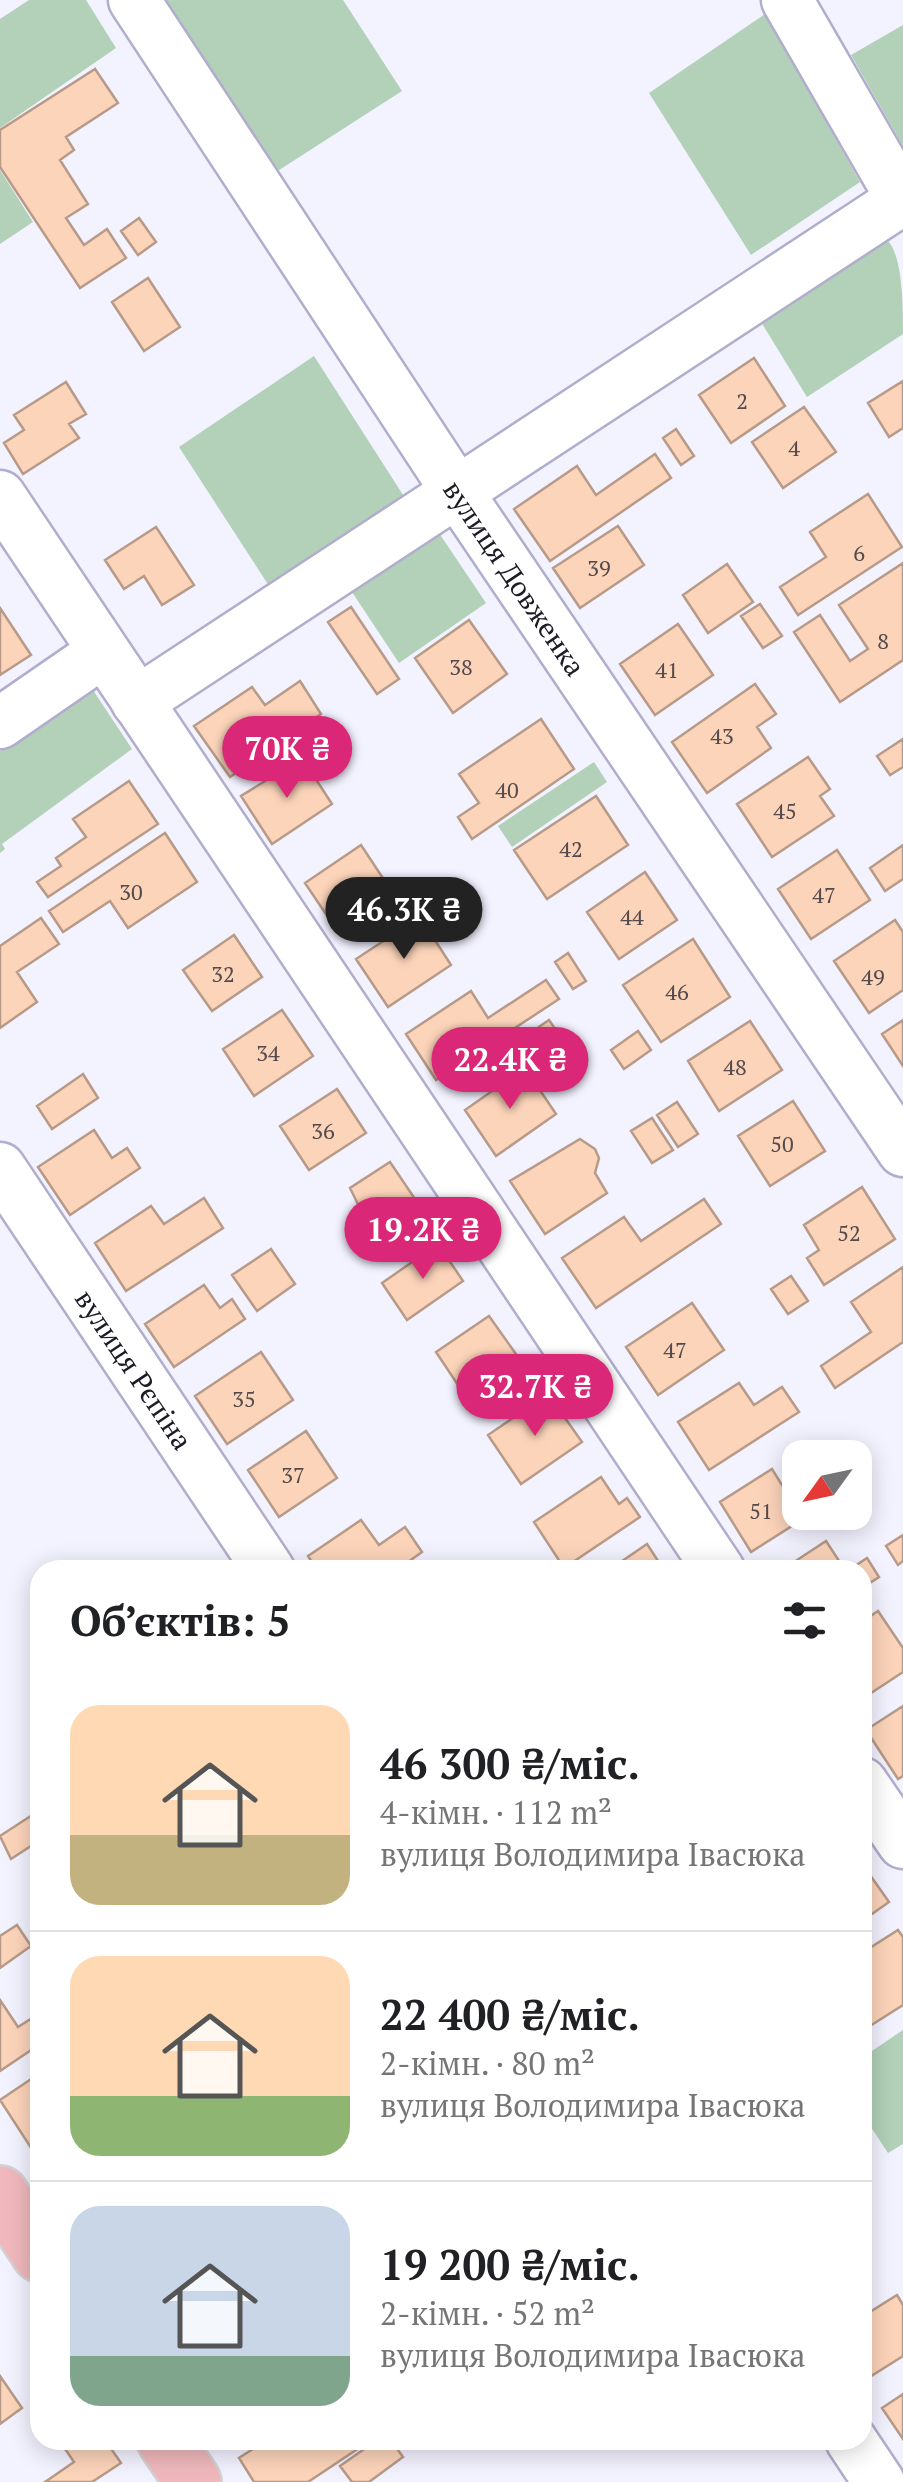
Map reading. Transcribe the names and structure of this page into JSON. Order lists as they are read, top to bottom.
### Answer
{
  "streets": {
    "street": ["вулиця Довженка", "вулиця Рєпіна"]
  },
  "house_numbers": [
    "2",
    "4",
    "6",
    "39",
    "8",
    "38",
    "41",
    "43",
    "40",
    "45",
    "42",
    "30",
    "47",
    "44",
    "32",
    "49",
    "46",
    "34",
    "48",
    "36",
    "50",
    "52",
    "47",
    "35",
    "37",
    "51"
  ],
  "north": "bottom left",
  "page": {
    "price": [
      "70K ₴",
      "46.3K ₴",
      "22.4K ₴",
      "19.2K ₴",
      "32.7K ₴"
    ],
    "heading": "Об’єктів: 5",
    "list": [
      {
        "name": "46 300 ₴/міс.",
        "note": "4-кімн. · 112 m² · вулиця Володимира Івасюка"
      },
      {
        "name": "22 400 ₴/міс.",
        "note": "2-кімн. · 80 m² · вулиця Володимира Івасюка"
      },
      {
        "name": "19 200 ₴/міс.",
        "note": "2-кімн. · 52 m² · вулиця Володимира Івасюка"
      }
    ]
  }
}
